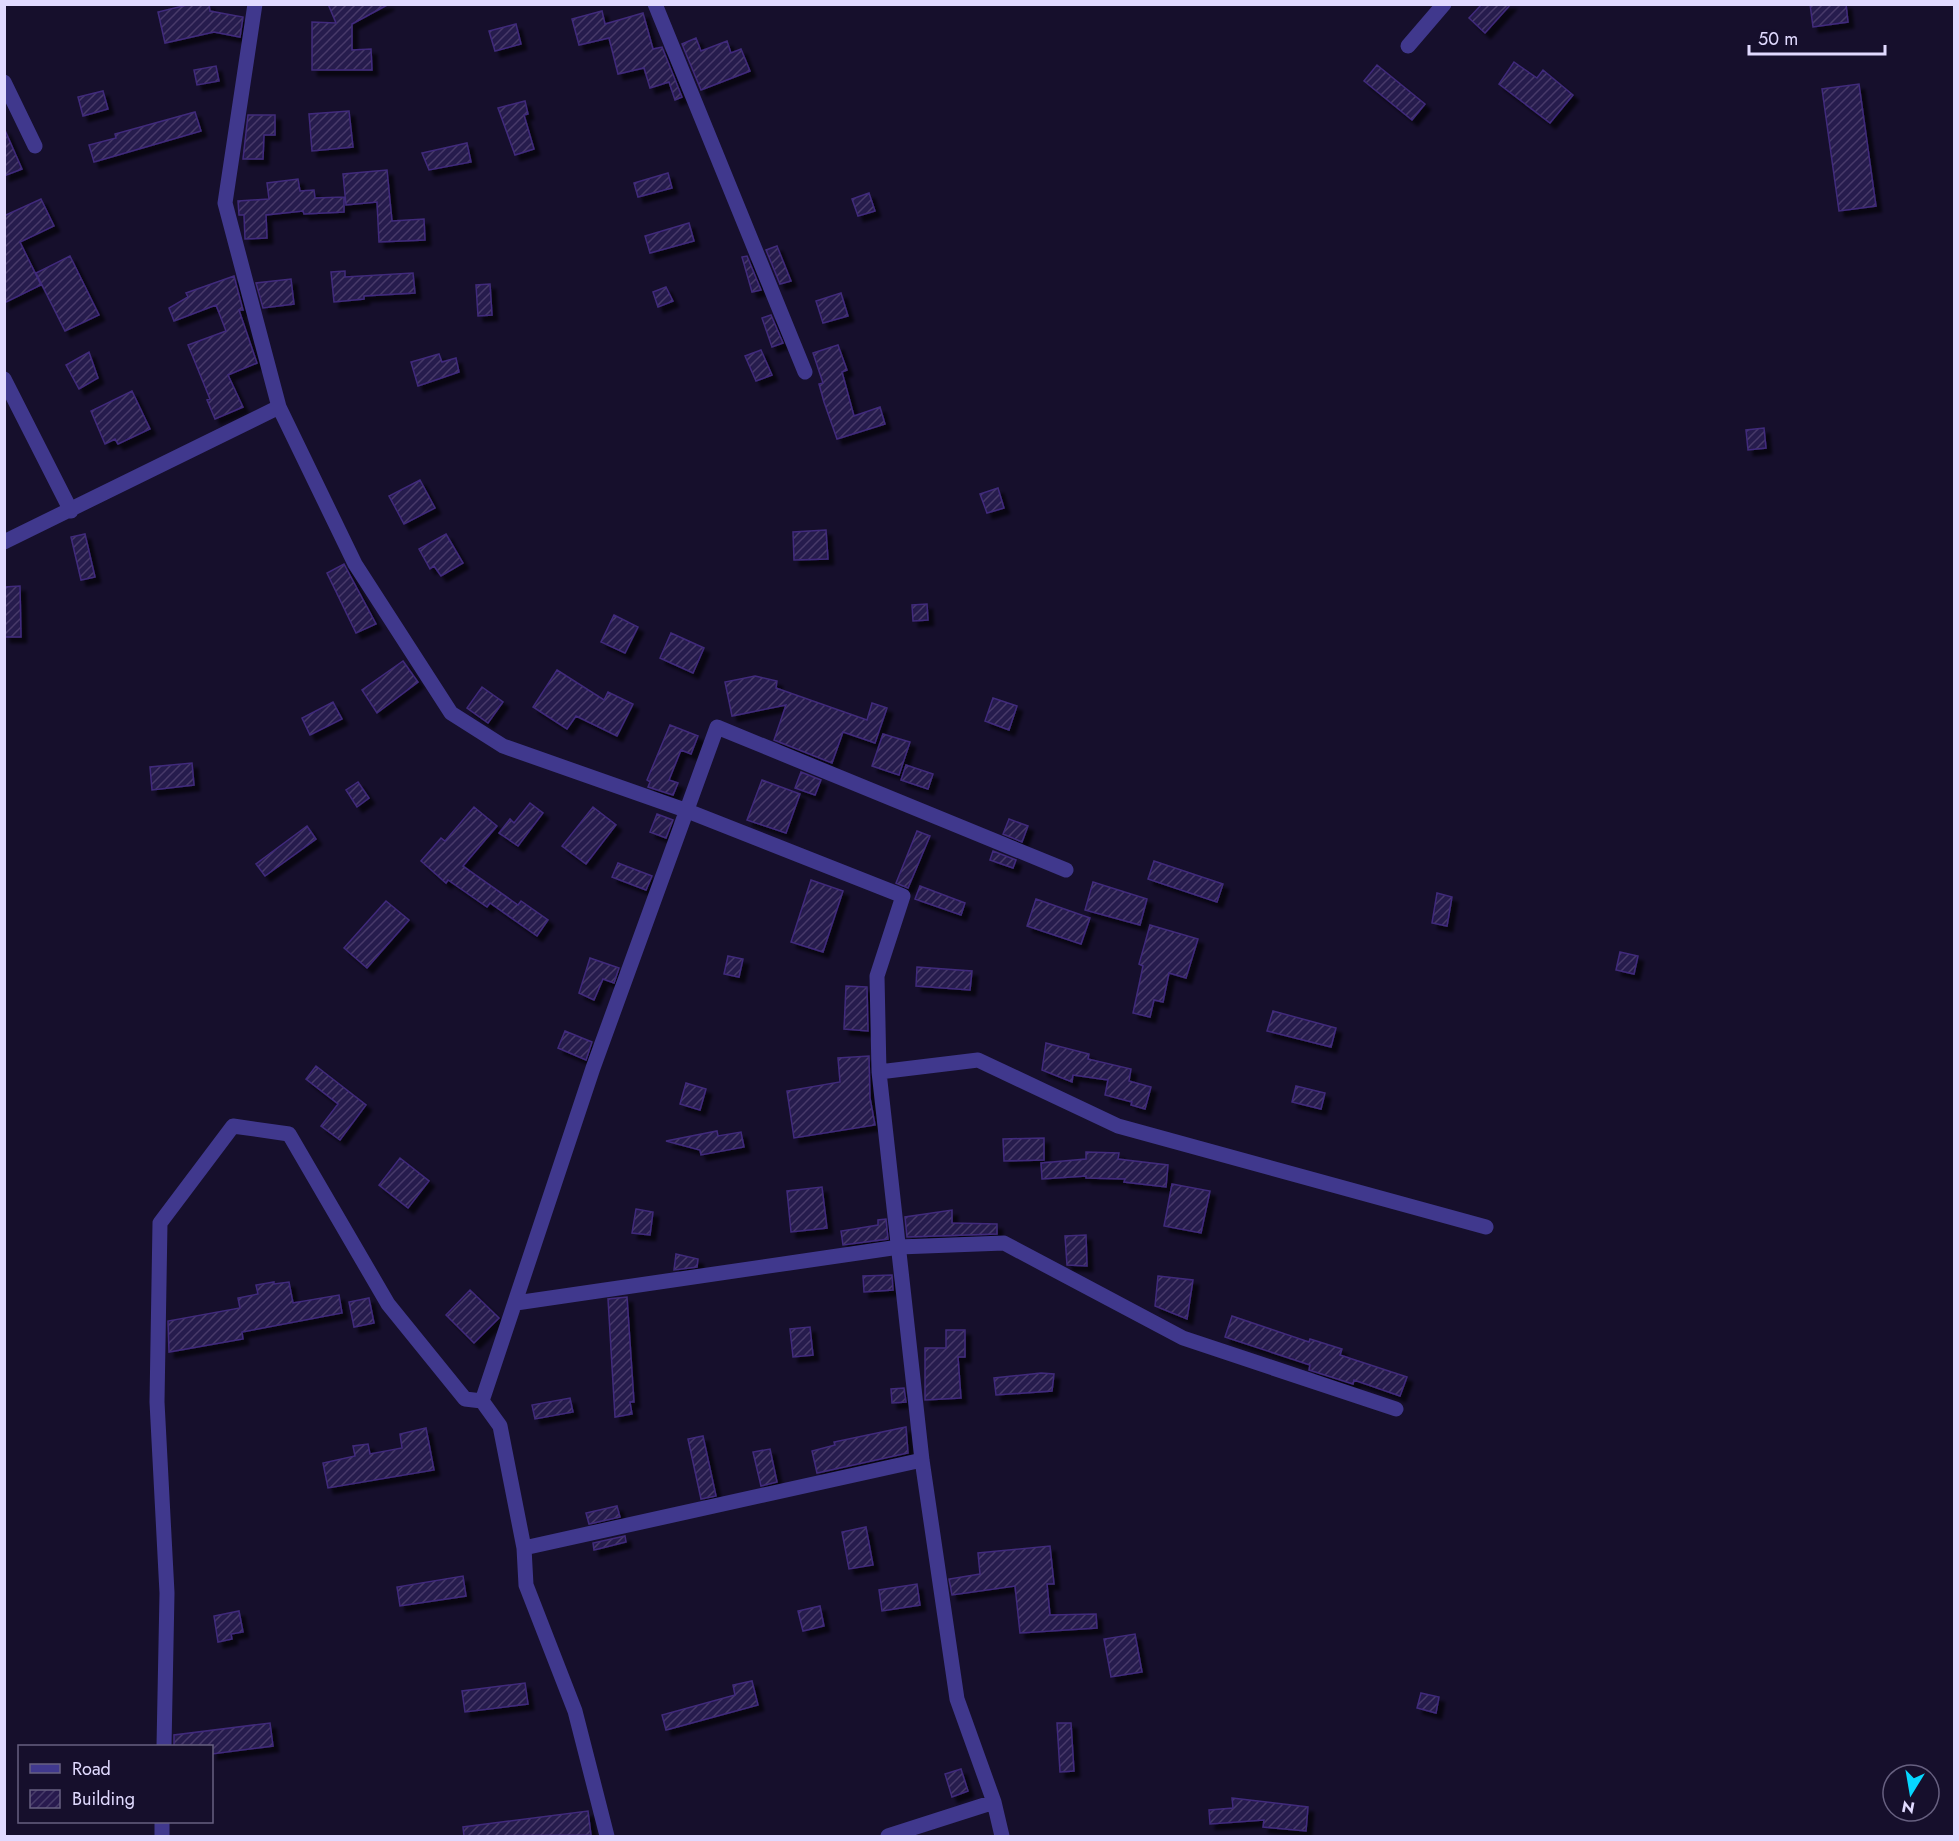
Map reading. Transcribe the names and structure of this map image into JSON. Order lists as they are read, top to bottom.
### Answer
{
  "legend": ["Road", "Building"],
  "scale_bar": "50 m",
  "north": "bottom"
}
